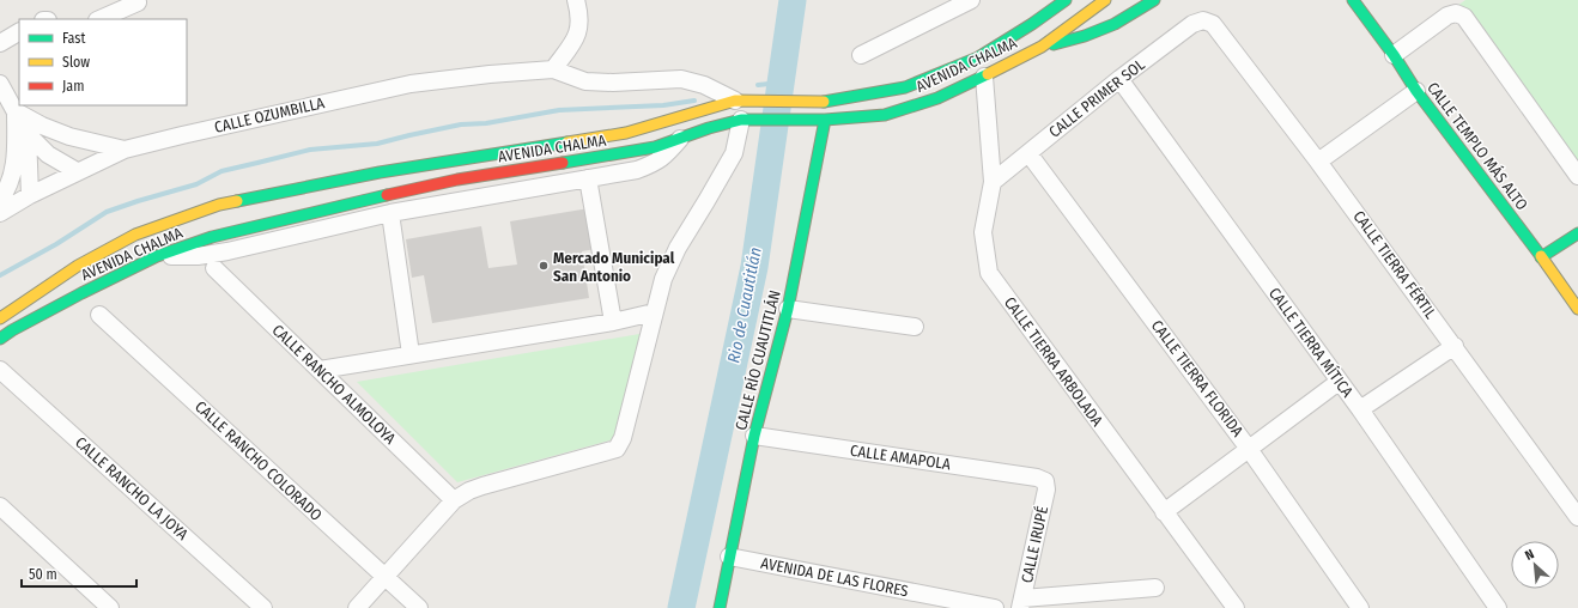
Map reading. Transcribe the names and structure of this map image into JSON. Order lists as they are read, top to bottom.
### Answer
{
  "streets": {
    "main road": ["AVENIDA CHALMA", "CALLE TEMPLO MÁS ALTO", "CALLE RÍO CUAUTITLÁN"],
    "street": [
      "CALLE PRIMER SOL",
      "CALLE OZUMBILLA",
      "CALLE TIERRA FÉRTIL",
      "CALLE TIERRA MÍTICA",
      "CALLE TIERRA ARBOLADA",
      "CALLE TIERRA FLORIDA",
      "CALLE RANCHO ALMOLOYA",
      "CALLE AMAPOLA",
      "CALLE RANCHO COLORADO",
      "CALLE RANCHO LA JOYA",
      "CALLE IRUPÉ",
      "AVENIDA DE LAS FLORES"
    ]
  },
  "crossings": [
    ["AVENIDA CHALMA", "CALLE RÍO CUAUTITLÁN"],
    ["AVENIDA CHALMA", "CALLE TIERRA ARBOLADA"],
    ["CALLE PRIMER SOL", "CALLE TIERRA FÉRTIL"],
    ["CALLE PRIMER SOL", "CALLE TIERRA MÍTICA"],
    ["CALLE PRIMER SOL", "CALLE TIERRA ARBOLADA"],
    ["CALLE PRIMER SOL", "CALLE TIERRA FLORIDA"],
    ["CALLE RÍO CUAUTITLÁN", "CALLE AMAPOLA"],
    ["CALLE RÍO CUAUTITLÁN", "AVENIDA DE LAS FLORES"],
    ["CALLE AMAPOLA", "CALLE IRUPÉ"]
  ],
  "water": ["Rio de Cuautitlán"],
  "places": ["Mercado Municipal San Antonio"],
  "legend": ["Fast", "Slow", "Jam"],
  "scale_bar": "50 m",
  "north": "top left"
}
